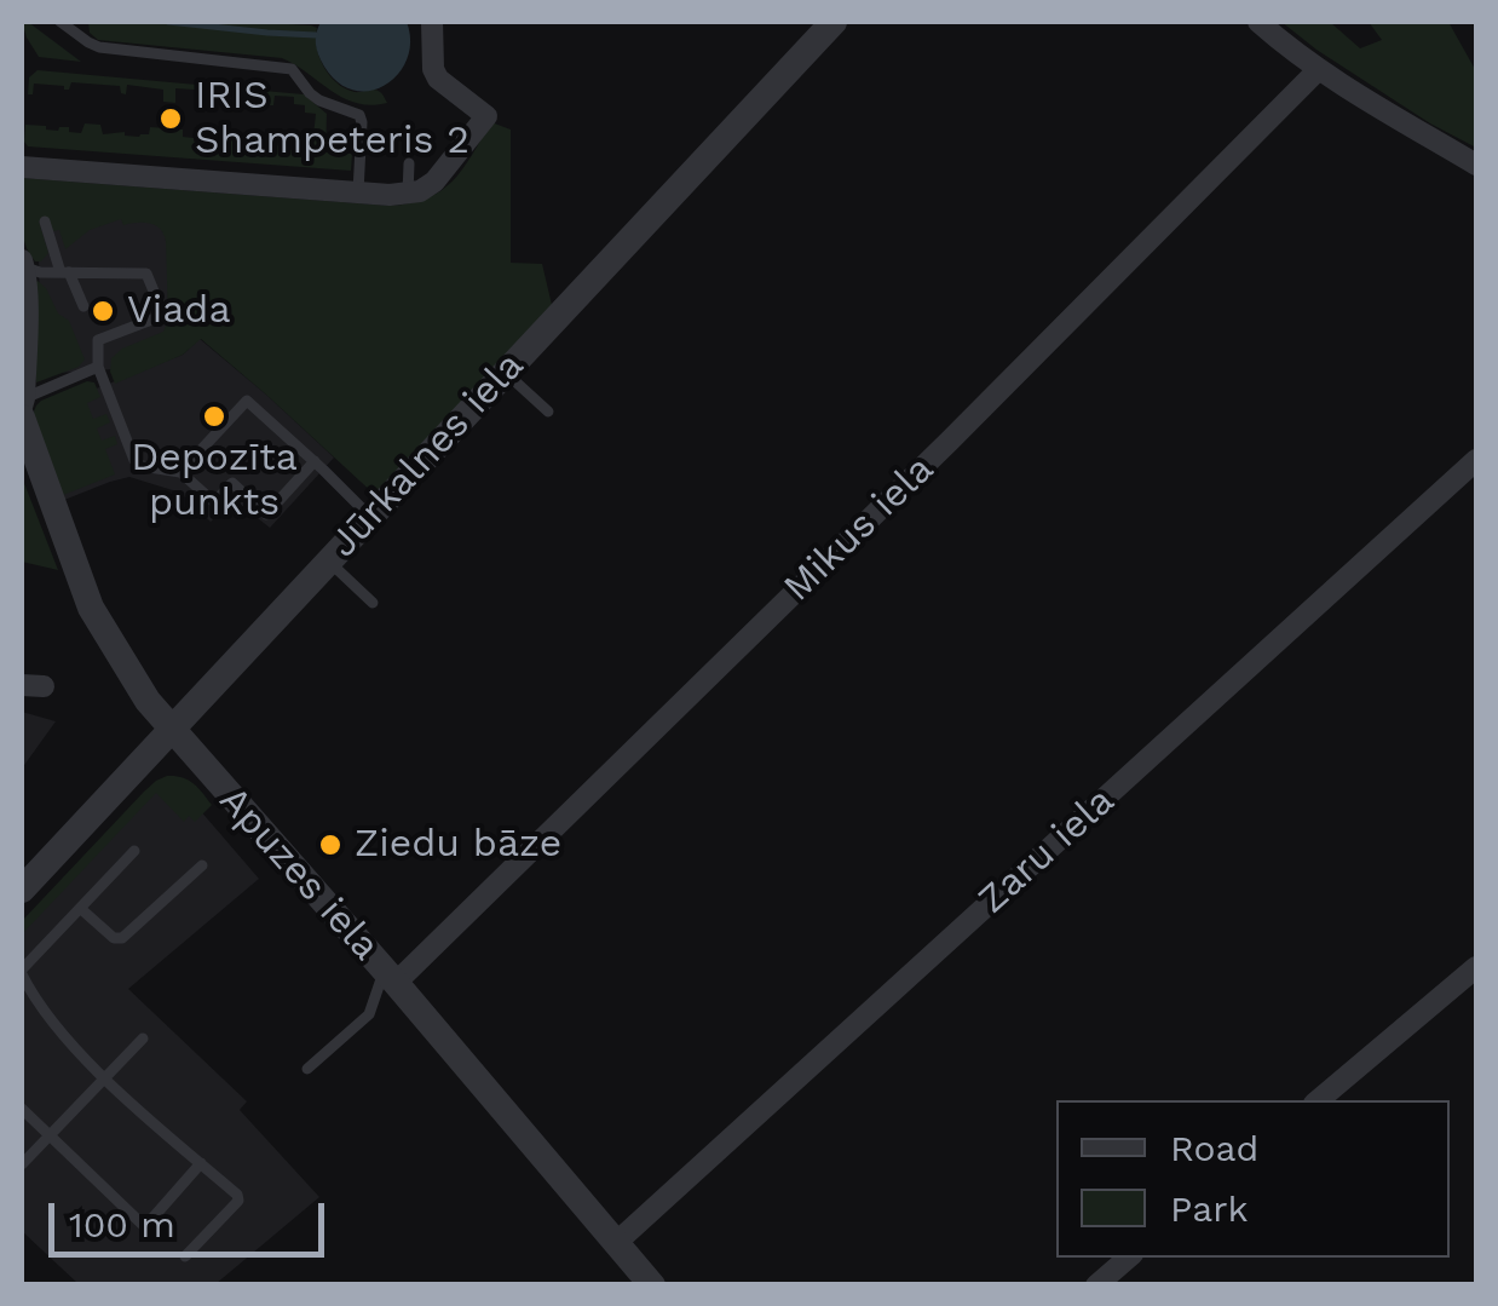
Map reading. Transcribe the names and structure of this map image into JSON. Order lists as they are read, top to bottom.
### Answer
{
  "streets": {
    "street": [
      "Jūrkalnes iela",
      "Mikus iela",
      "Zaru iela",
      "Apuzes iela"
    ]
  },
  "crossings": [
    ["Jūrkalnes iela", "Apuzes iela"],
    ["Mikus iela", "Apuzes iela"],
    ["Zaru iela", "Apuzes iela"]
  ],
  "places": [
    "IRIS Shampeteris 2",
    "Viada",
    "Depozīta punkts",
    "Ziedu bāze"
  ],
  "legend": ["Road", "Park"],
  "scale_bar": "100 m"
}
